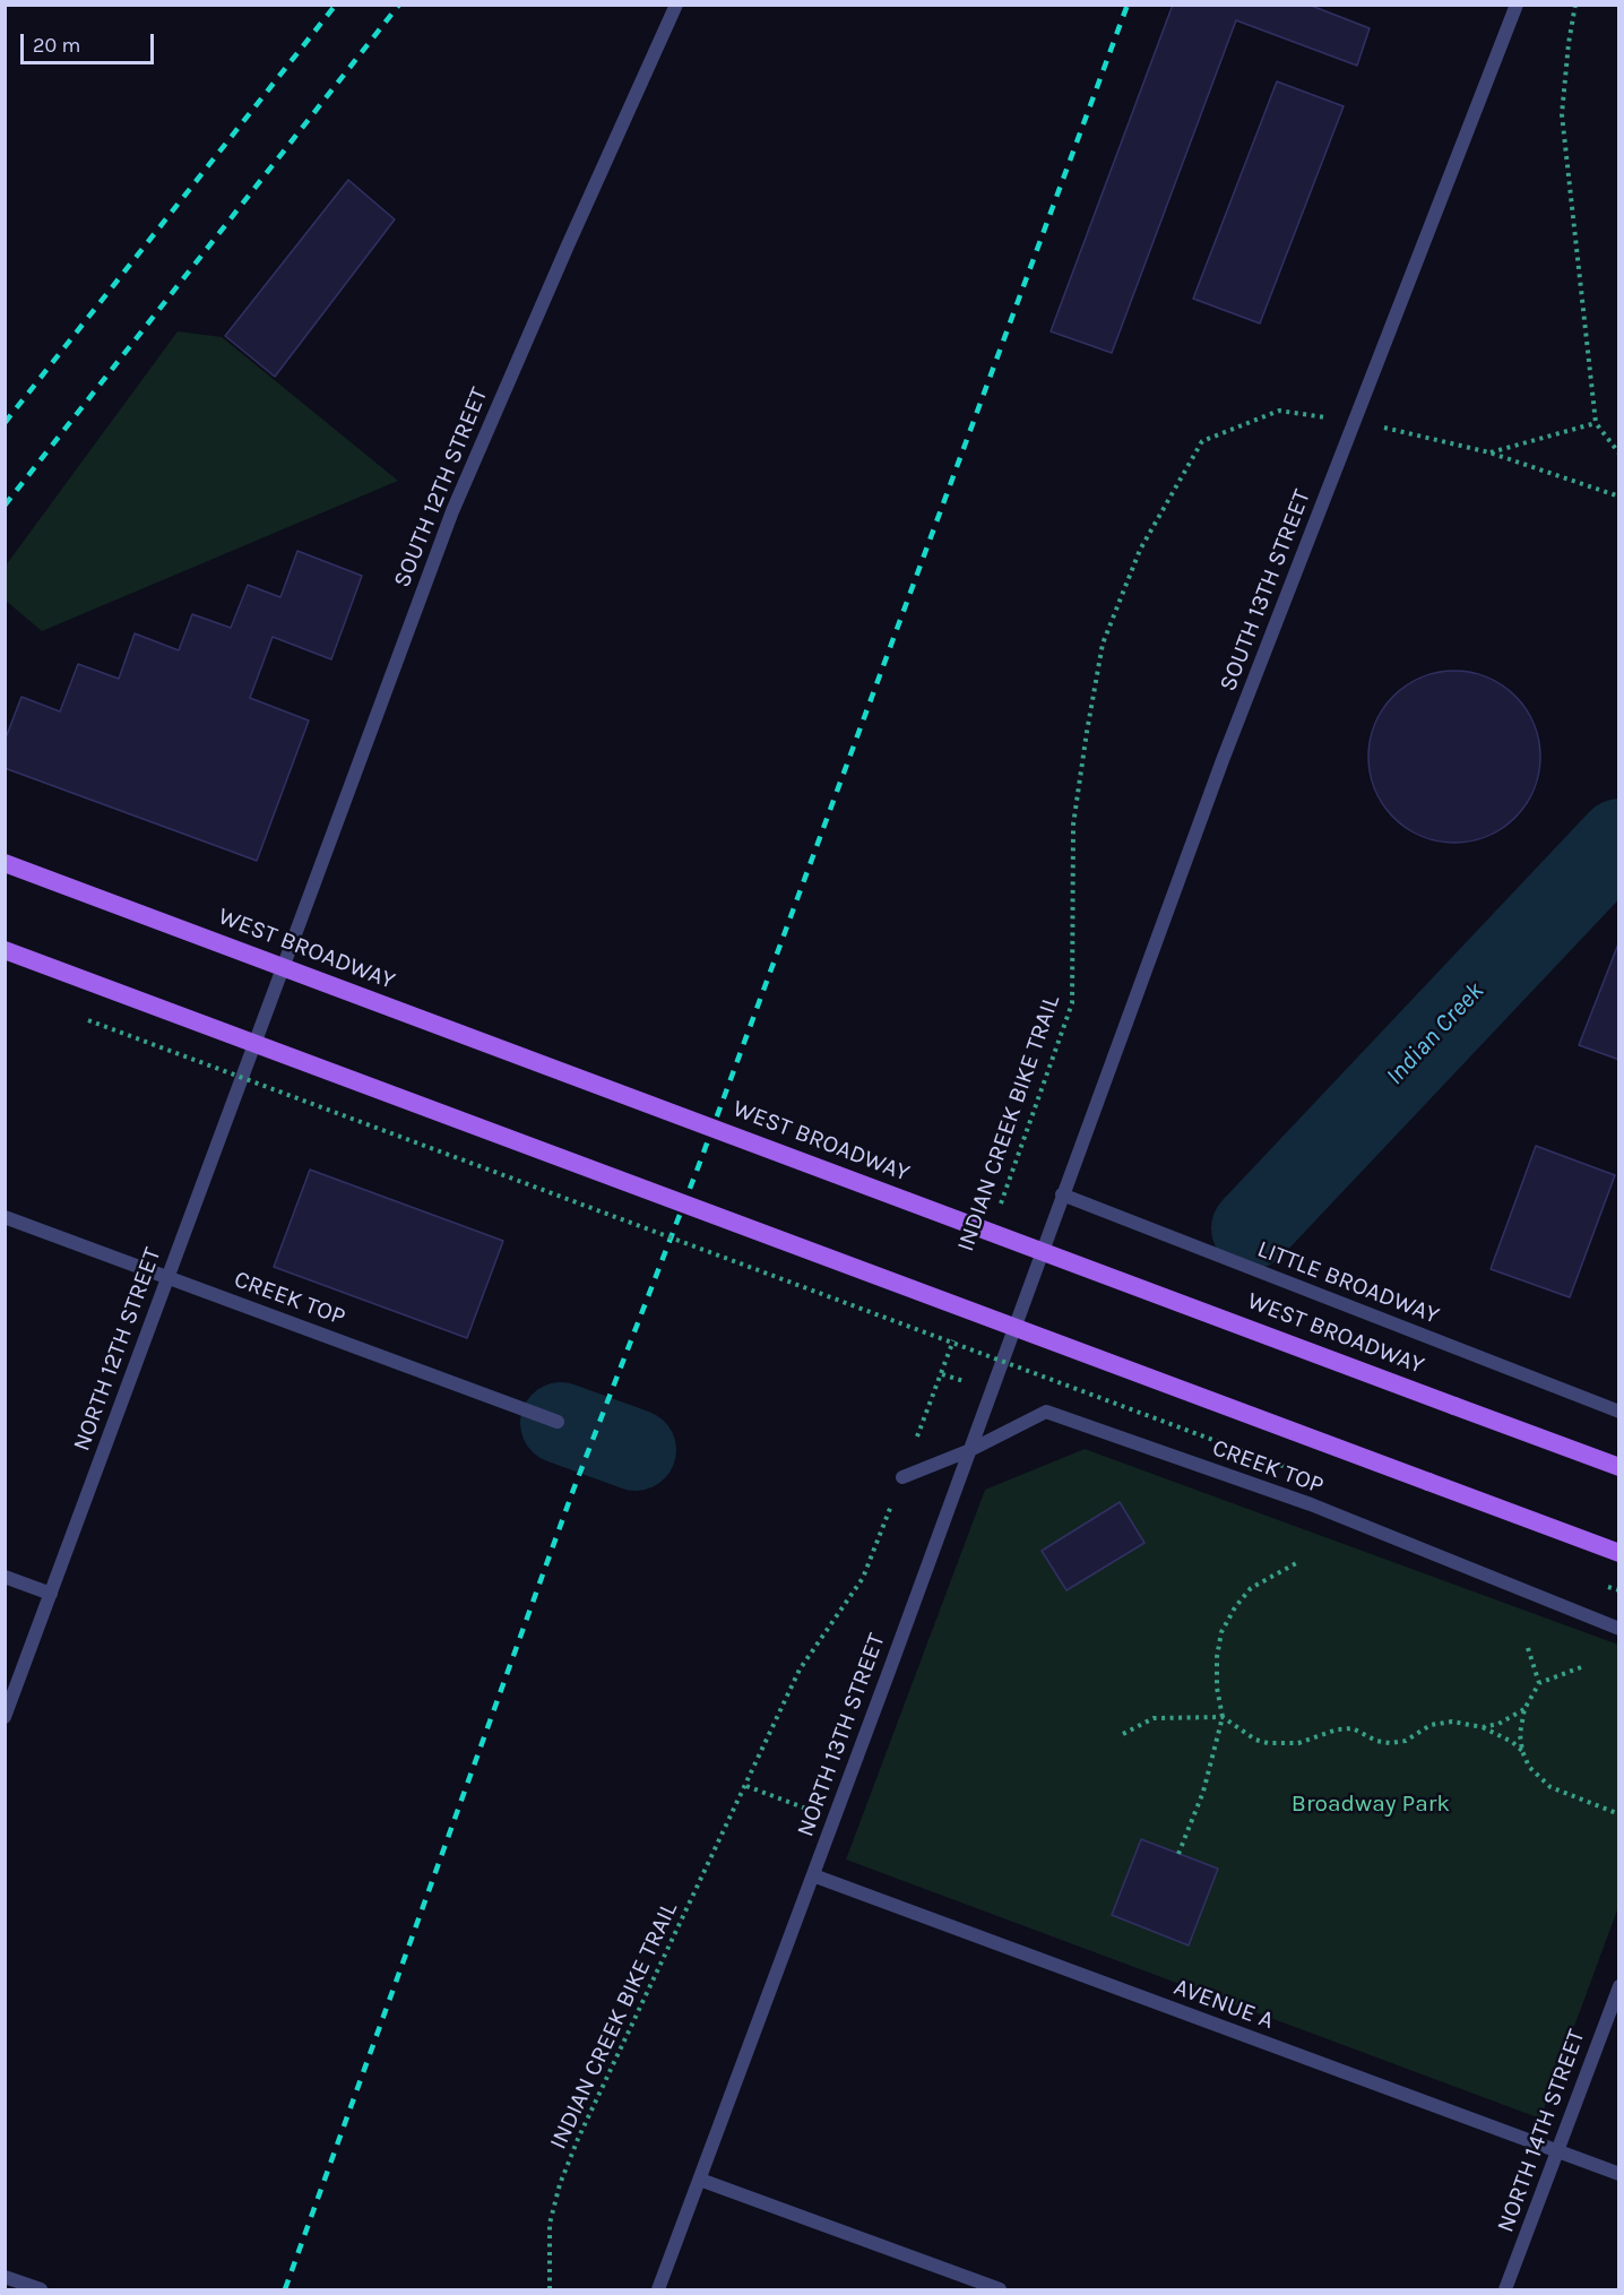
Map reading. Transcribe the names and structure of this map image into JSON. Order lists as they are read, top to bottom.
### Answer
{
  "streets": {
    "main road": ["WEST BROADWAY"],
    "street": [
      "SOUTH 12TH STREET",
      "SOUTH 13TH STREET",
      "LITTLE BROADWAY",
      "CREEK TOP",
      "NORTH 12TH STREET",
      "NORTH 13TH STREET",
      "AVENUE A",
      "NORTH 14TH STREET"
    ],
    "path": ["INDIAN CREEK BIKE TRAIL"]
  },
  "crossings": [
    ["SOUTH 12TH STREET", "NORTH 12TH STREET"],
    ["SOUTH 13TH STREET", "INDIAN CREEK BIKE TRAIL"],
    ["SOUTH 13TH STREET", "LITTLE BROADWAY"],
    ["SOUTH 13TH STREET", "NORTH 13TH STREET"],
    ["LITTLE BROADWAY", "NORTH 13TH STREET"],
    ["CREEK TOP", "NORTH 12TH STREET"],
    ["CREEK TOP", "NORTH 13TH STREET"],
    ["NORTH 13TH STREET", "AVENUE A"],
    ["AVENUE A", "NORTH 14TH STREET"]
  ],
  "water": ["Indian Creek"],
  "parks": ["Broadway Park"],
  "scale_bar": "20 m"
}
